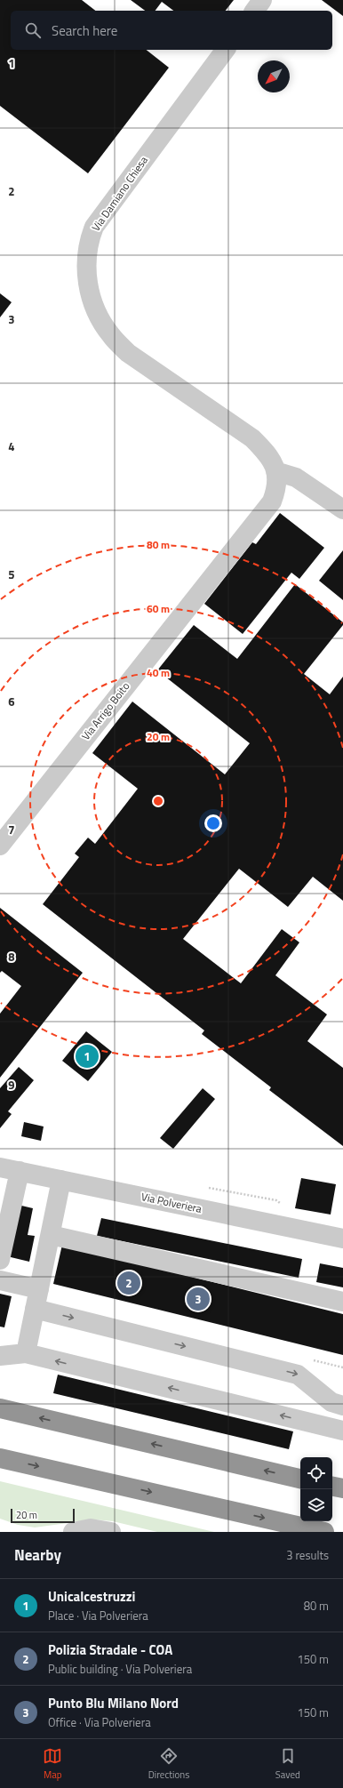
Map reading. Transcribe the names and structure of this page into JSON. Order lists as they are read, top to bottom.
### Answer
{
  "streets": {
    "street": ["Via Damiano Chiesa", "Via Arrigo Boito", "Via Polveriera"]
  },
  "crossings": [
    ["Via Damiano Chiesa", "Via Arrigo Boito"]
  ],
  "scale_bar": "20 m",
  "north": "bottom left",
  "page": {
    "search": "Search here",
    "pins": ["1", "2", "3"],
    "scale": "20 m",
    "heading": ["Nearby", "3 results"],
    "list": [
      {
        "mark": "1",
        "name": "Unicalcestruzzi",
        "note": "Place · Via Polveriera",
        "value": "80 m"
      },
      {
        "mark": "2",
        "name": "Polizia Stradale - COA",
        "note": "Public building · Via Polveriera",
        "value": "150 m"
      },
      {
        "mark": "3",
        "name": "Punto Blu Milano Nord",
        "note": "Office · Via Polveriera",
        "value": "150 m"
      }
    ],
    "nav": ["Map", "Directions", "Saved"]
  },
  "grid": {
    "rows": [
      "1",
      "2",
      "3",
      "4",
      "5",
      "6",
      "7",
      "8",
      "9"
    ]
  },
  "rings": [
    "80 m",
    "60 m",
    "40 m",
    "20 m"
  ]
}
